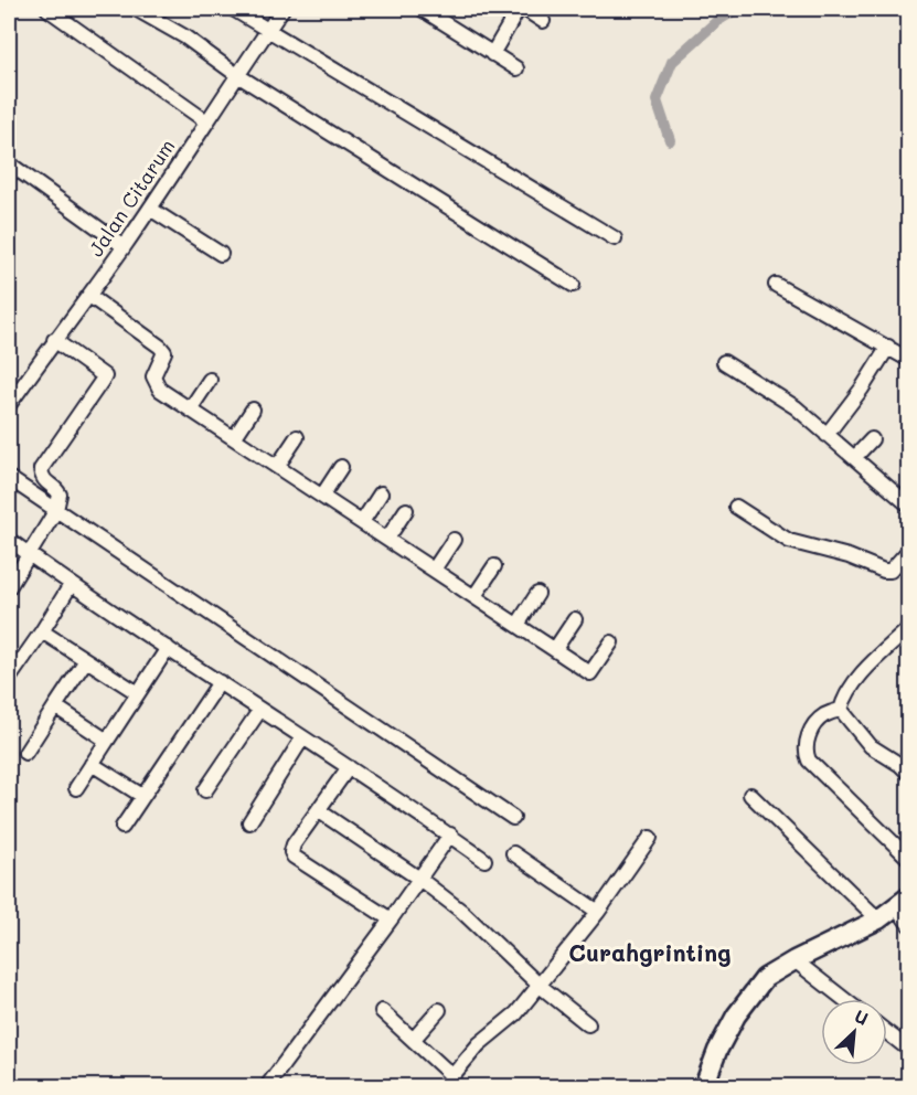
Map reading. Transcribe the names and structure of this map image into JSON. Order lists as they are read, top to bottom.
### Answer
{
  "streets": {
    "street": ["Jalan Citarum"]
  },
  "districts": ["Curahgrinting"],
  "north": "top right"
}
